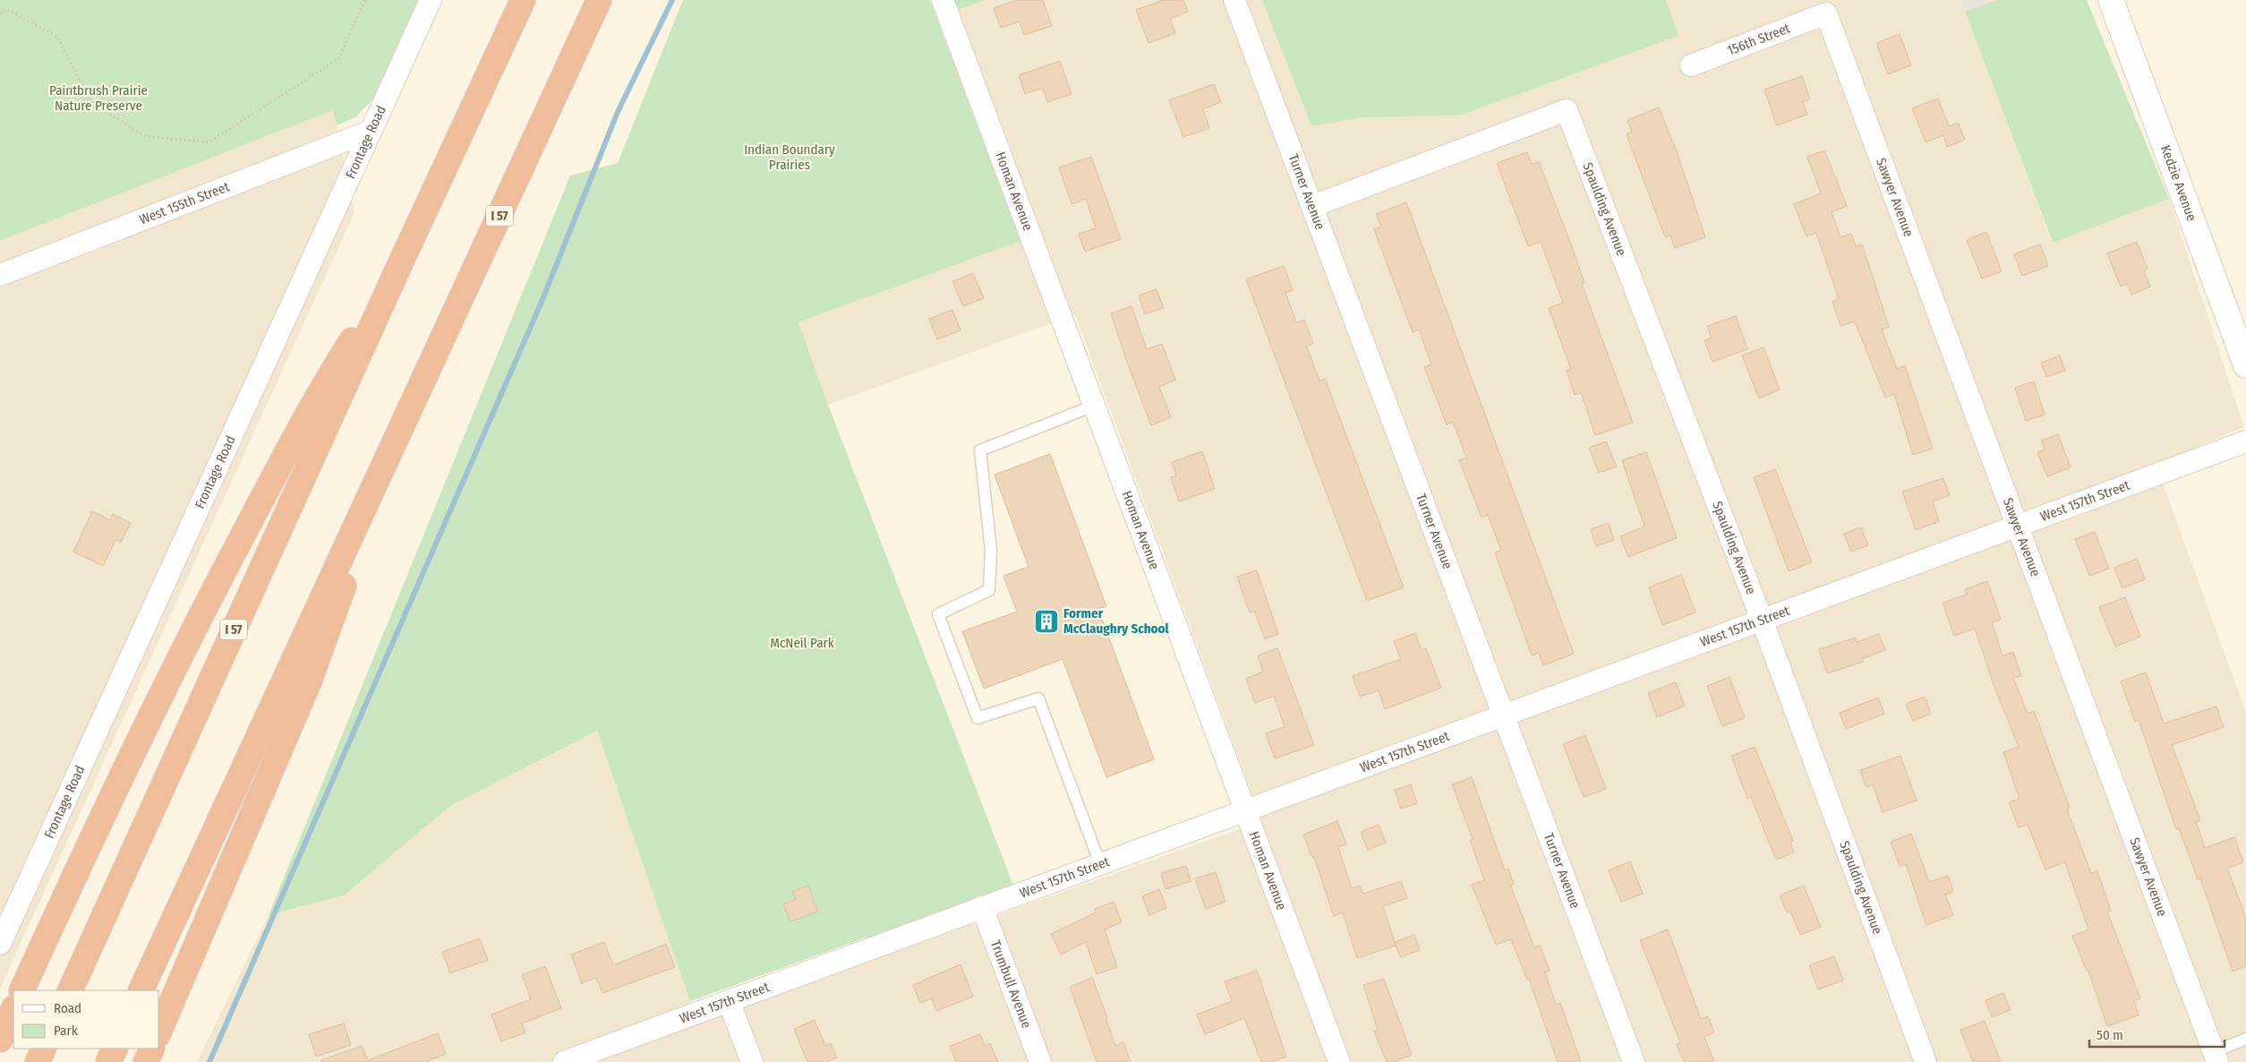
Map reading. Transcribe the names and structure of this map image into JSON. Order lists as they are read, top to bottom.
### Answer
{
  "streets": {
    "highway": ["I 57"],
    "main road": ["Kedzie Avenue"],
    "street": [
      "156th Street",
      "Frontage Road",
      "Turner Avenue",
      "Homan Avenue",
      "Sawyer Avenue",
      "West 155th Street",
      "Spaulding Avenue",
      "West 157th Street",
      "Trumbull Avenue"
    ]
  },
  "crossings": [
    ["156th Street", "Sawyer Avenue"],
    ["Frontage Road", "West 155th Street"],
    ["Turner Avenue", "Spaulding Avenue"],
    ["Turner Avenue", "West 157th Street"],
    ["Homan Avenue", "West 157th Street"],
    ["Sawyer Avenue", "West 157th Street"],
    ["Spaulding Avenue", "West 157th Street"],
    ["West 157th Street", "Trumbull Avenue"]
  ],
  "parks": ["Paintbrush Prairie Nature Preserve", "Indian Boundary Prairies", "McNeil Park"],
  "places": {
    "building": ["Former McClaughry School"]
  },
  "legend": ["Road", "Park"],
  "scale_bar": "50 m"
}
